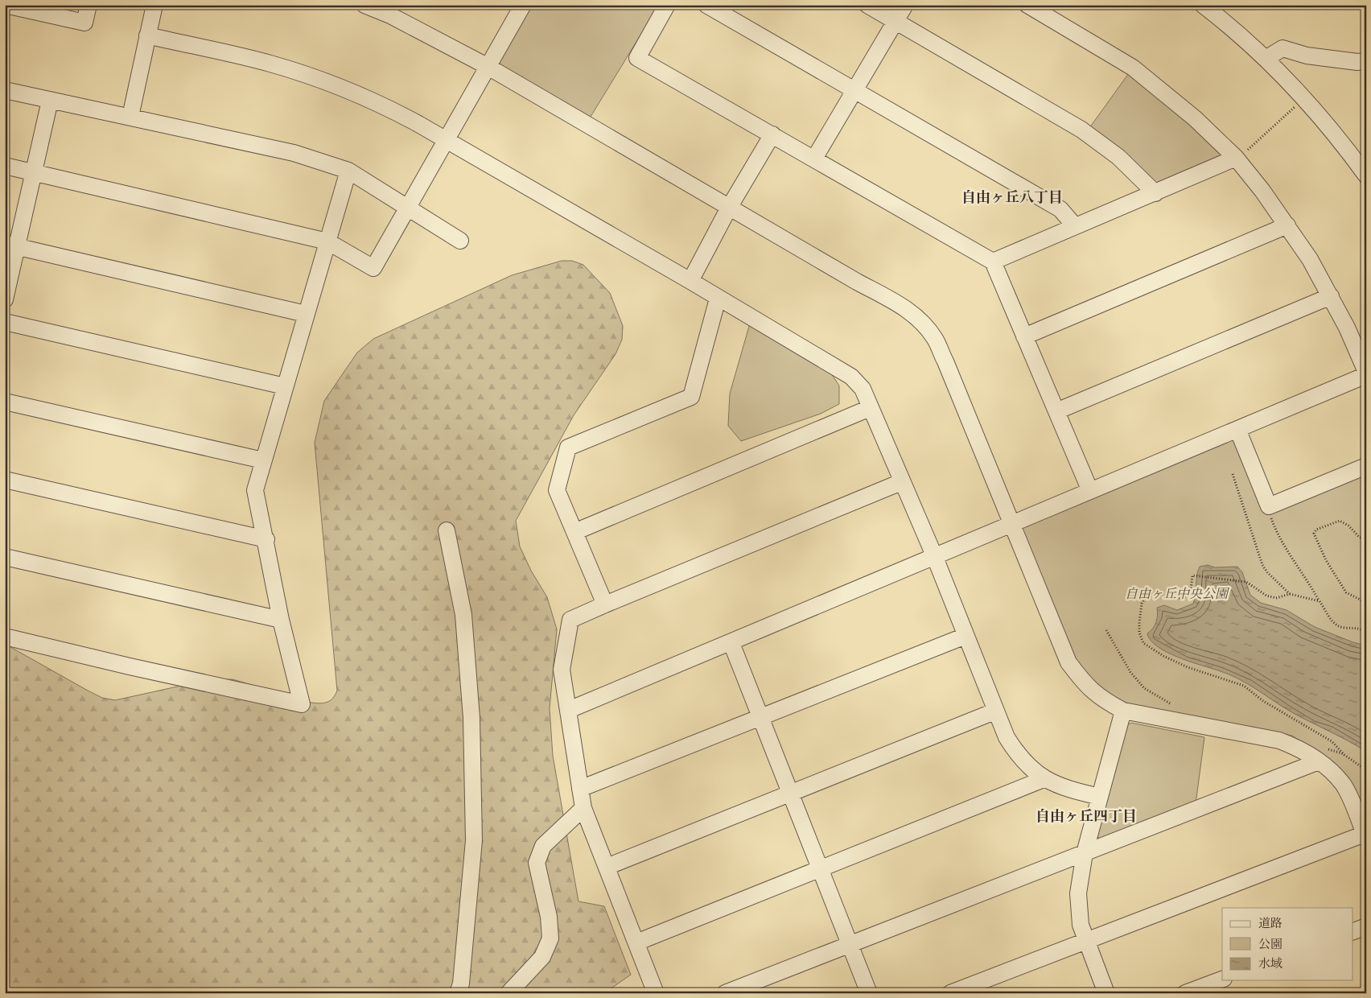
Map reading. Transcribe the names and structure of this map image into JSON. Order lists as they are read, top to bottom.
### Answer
{
  "districts": ["自由ヶ丘八丁目", "自由ヶ丘四丁目"],
  "parks": ["自由ヶ丘中央公園"],
  "legend": ["道路", "公園", "水域"]
}
